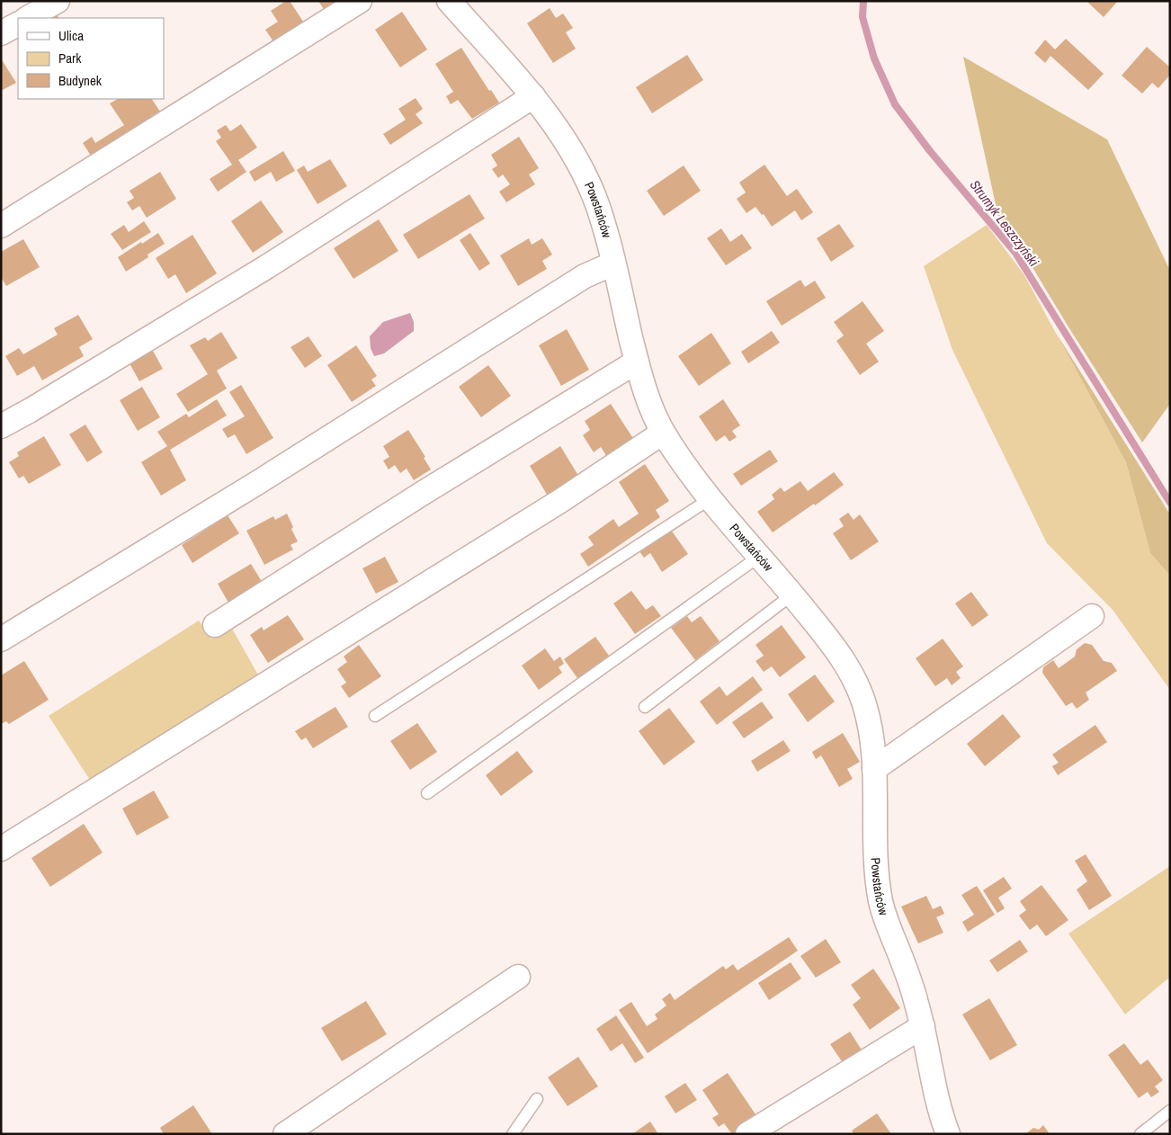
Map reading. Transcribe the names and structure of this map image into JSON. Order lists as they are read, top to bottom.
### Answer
{
  "streets": {
    "street": ["Powstańców"]
  },
  "water": ["Strumyk Leszczyński"],
  "legend": ["Ulica", "Park", "Budynek"]
}
